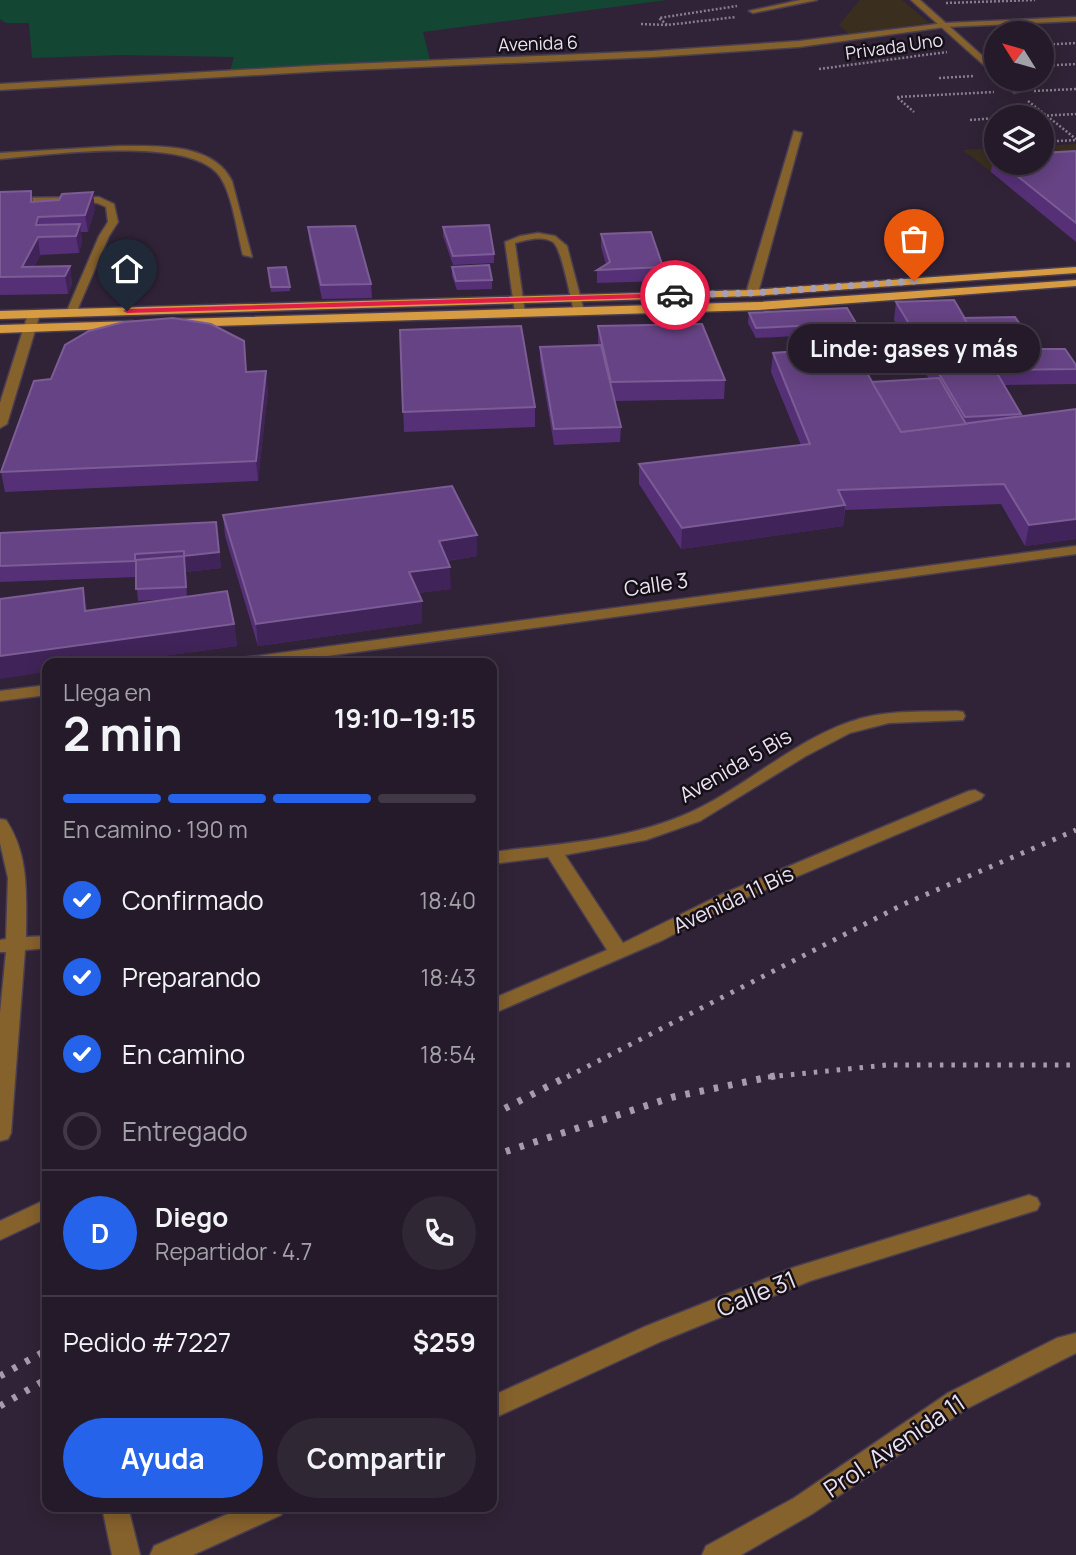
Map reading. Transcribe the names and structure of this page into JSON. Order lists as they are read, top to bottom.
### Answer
{
  "streets": {
    "street": [
      "Avenida 6",
      "Calle 3",
      "Avenida 5 Bis",
      "Avenida 11 Bis",
      "Calle 31",
      "Prol. Avenida 11"
    ],
    "path": ["Privada Uno"]
  },
  "places": ["Linde: gases y más"],
  "north": "top left",
  "page": {
    "bubble": "Linde: gases y más",
    "heading": ["2 min", "Llega en", "19:10–19:15"],
    "panel": [
      "Diego",
      "Repartidor · 4.7",
      "Pedido #7227",
      "$259"
    ],
    "bar": "En camino · 190 m",
    "list": [
      ["Confirmado", "18:40"],
      ["Preparando", "18:43"],
      ["En camino", "18:54"],
      "Entregado"
    ],
    "round": "D",
    "buttons": ["Ayuda", "Compartir"]
  }
}
